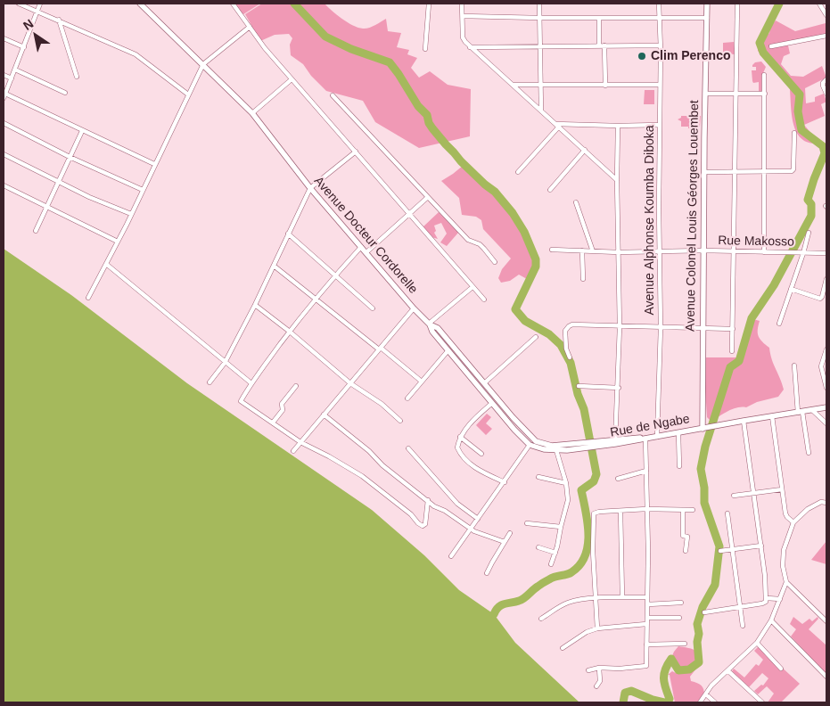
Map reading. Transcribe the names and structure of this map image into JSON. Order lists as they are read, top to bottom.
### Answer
{
  "streets": {
    "street": [
      "Avenue Colonel Louis Géorges Louembet",
      "Avenue Alphonse Koumba Diboka",
      "Avenue Docteur Cordorelle",
      "Rue Makosso",
      "Rue de Ngabe"
    ]
  },
  "crossings": [
    ["Avenue Colonel Louis Géorges Louembet", "Rue Makosso"],
    ["Avenue Colonel Louis Géorges Louembet", "Rue de Ngabe"],
    ["Avenue Alphonse Koumba Diboka", "Rue Makosso"],
    ["Avenue Alphonse Koumba Diboka", "Rue de Ngabe"]
  ],
  "places": ["Clim Perenco"],
  "north": "top left"
}
